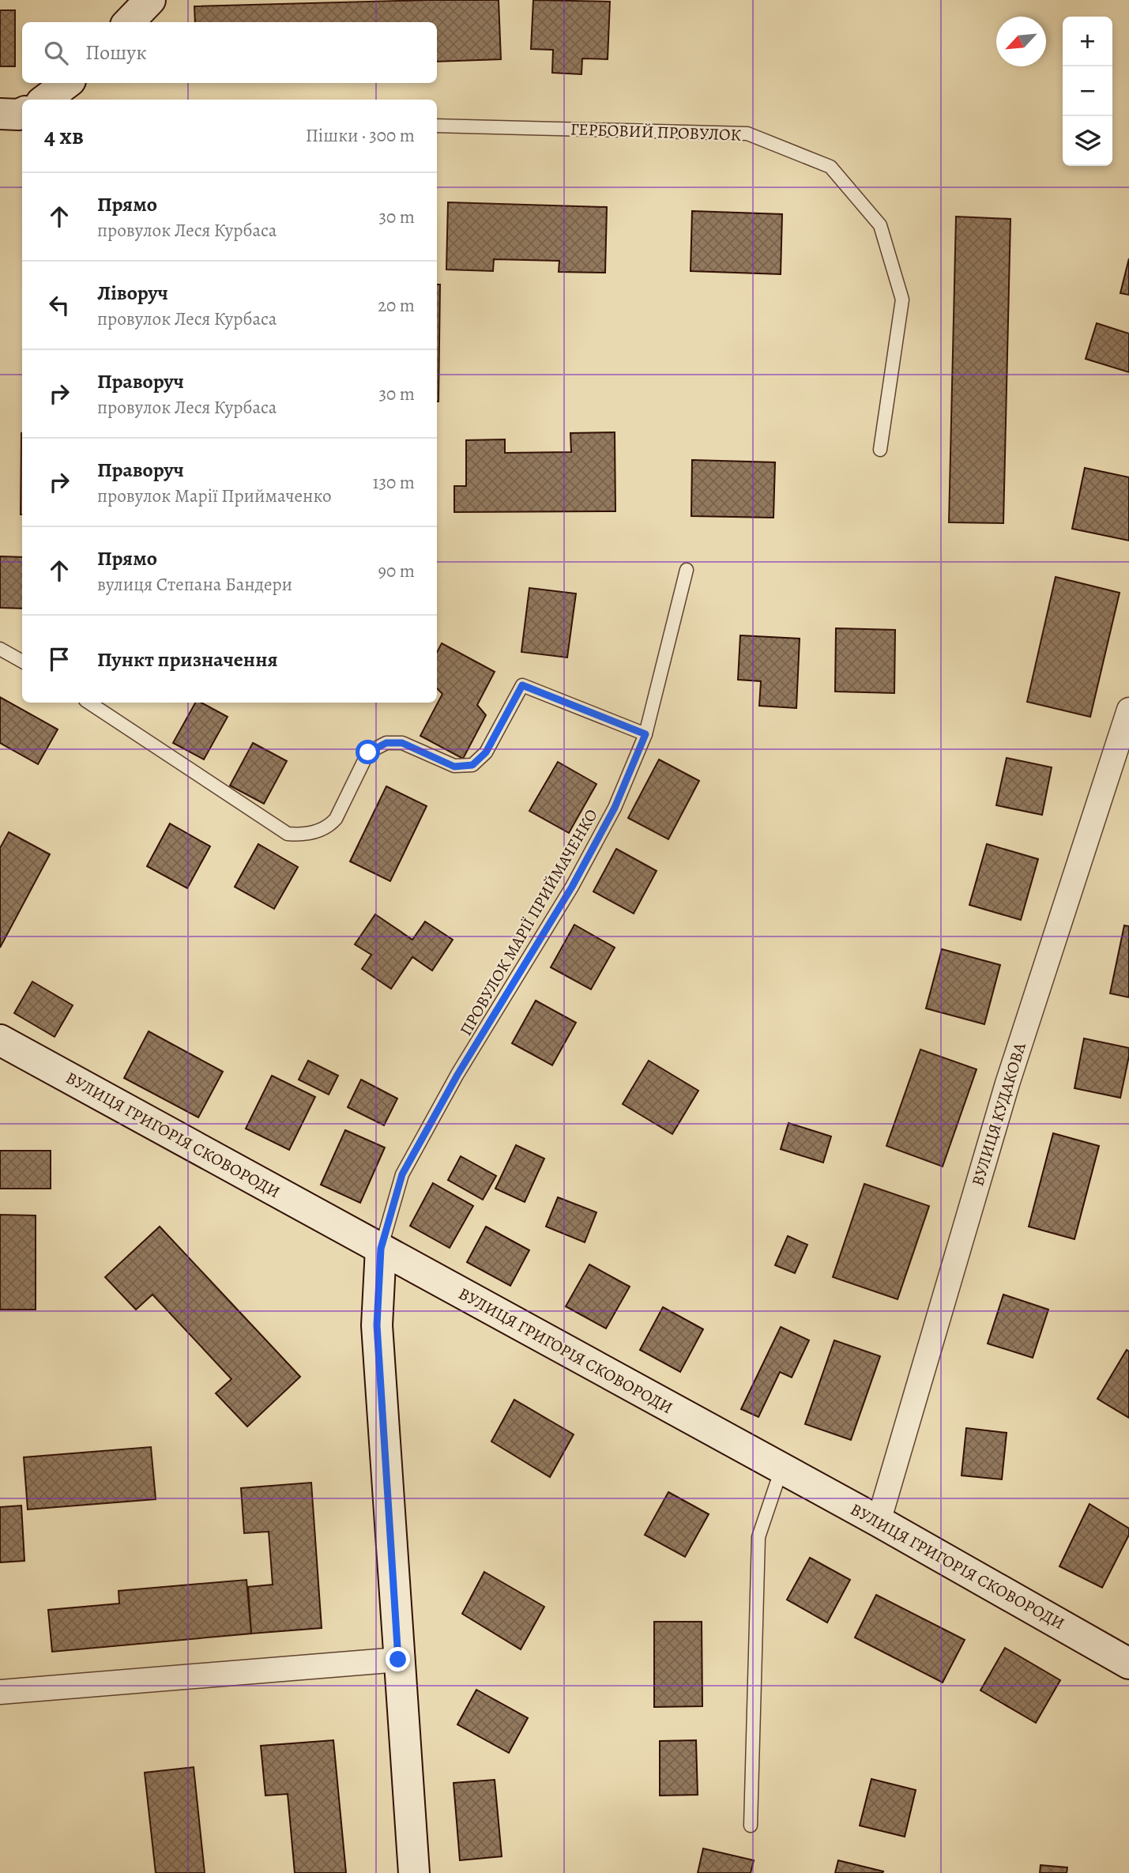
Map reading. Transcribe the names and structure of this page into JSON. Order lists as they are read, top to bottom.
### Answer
{
  "streets": {
    "street": ["ВУЛИЦЯ КУДАКОВА", "ВУЛИЦЯ ГРИГОРІЯ СКОВОРОДИ"],
    "lane": ["ГЕРБОВИЙ ПРОВУЛОК", "ПРОВУЛОК МАРІЇ ПРИЙМАЧЕНКО"]
  },
  "crossings": [
    ["ПРОВУЛОК МАРІЇ ПРИЙМАЧЕНКО", "ВУЛИЦЯ ГРИГОРІЯ СКОВОРОДИ"],
    ["ВУЛИЦЯ КУДАКОВА", "ВУЛИЦЯ ГРИГОРІЯ СКОВОРОДИ"]
  ],
  "north": "bottom left",
  "page": {
    "map_buttons": ["+", "−"],
    "search": "Пошук",
    "heading": ["4 хв", "Пішки · 300 m"],
    "list": [
      ["Прямо", "провулок Леся Курбаса", "30 m"],
      ["Ліворуч", "провулок Леся Курбаса", "20 m"],
      ["Праворуч", "провулок Леся Курбаса", "30 m"],
      ["Праворуч", "провулок Марії Приймаченко", "130 m"],
      ["Прямо", "вулиця Степана Бандери", "90 m"],
      "Пункт призначення"
    ]
  }
}
